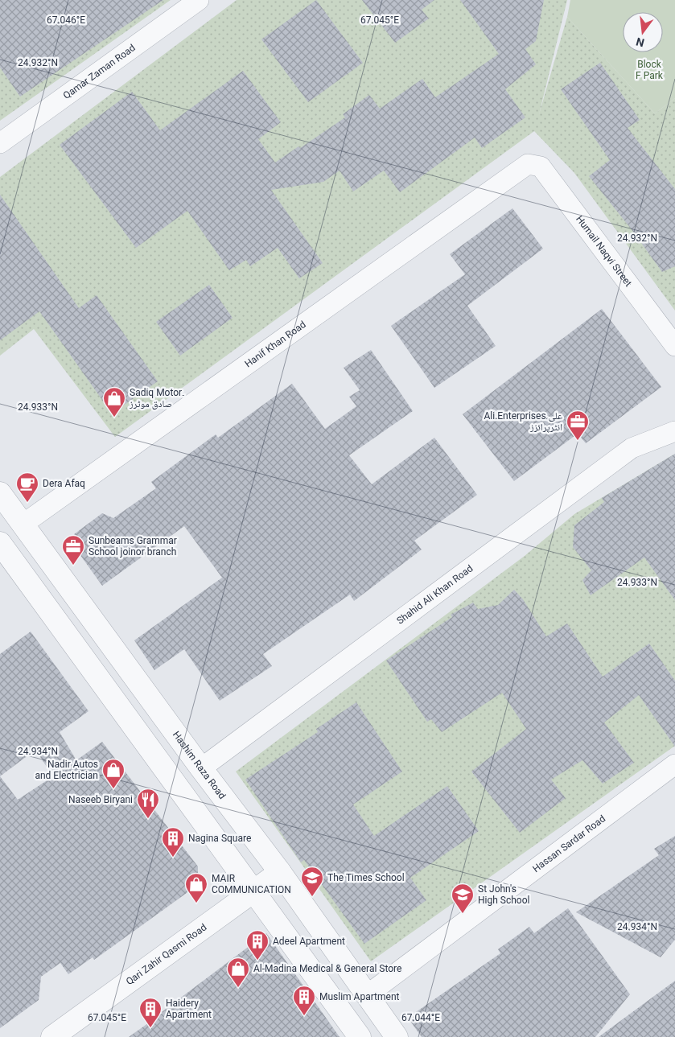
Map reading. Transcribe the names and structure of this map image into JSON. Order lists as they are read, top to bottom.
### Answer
{
  "streets": {
    "street": [
      "Qamar Zaman Road",
      "Humail Naqvi Street",
      "Hanif Khan Road",
      "Shahid Ali Khan Road",
      "Hashim Raza Road",
      "Hassan Sardar Road",
      "Qari Zahir Qasmi Road"
    ]
  },
  "crossings": [
    ["Humail Naqvi Street", "Hanif Khan Road"],
    ["Hanif Khan Road", "Hashim Raza Road"],
    ["Shahid Ali Khan Road", "Hashim Raza Road"],
    ["Hashim Raza Road", "Hassan Sardar Road"],
    ["Hashim Raza Road", "Qari Zahir Qasmi Road"]
  ],
  "parks": ["Block F Park"],
  "places": {
    "shop": [
      "Sadiq Motor۔ صادق موٹرز",
      "Nadir Autos and Electrician",
      "MAIR COMMUNICATION",
      "Al-Madina Medical & General Store"
    ],
    "office": ["Ali.Enterprises.علی انٹرپرائزز", "Sunbeams Grammar School joinor branch"],
    "cafe": ["Dera Afaq"],
    "restaurant": ["Naseeb Biryani"],
    "building": [
      "Nagina Square",
      "Adeel Apartment",
      "Muslim Apartment",
      "Haidery Apartment"
    ],
    "school or university": ["The Times School", "St John's High School"]
  },
  "north": "bottom",
  "coordinates": [
    "67.046°E",
    "67.045°E",
    "24.932°N",
    "24.933°N",
    "24.934°N",
    "67.044°E"
  ]
}
